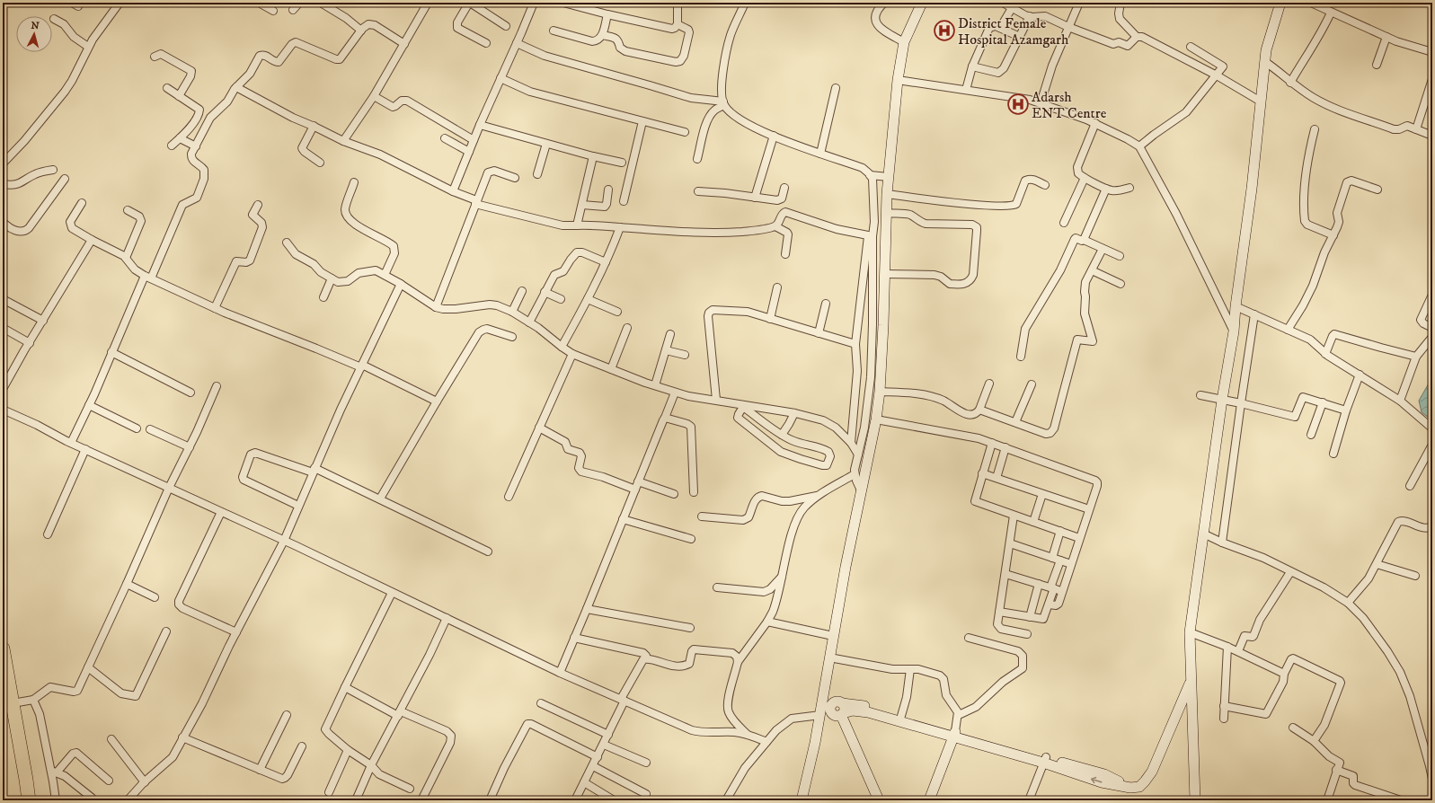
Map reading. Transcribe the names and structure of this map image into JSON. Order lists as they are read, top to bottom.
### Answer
{
  "places": {
    "hospital": ["District Female Hospital Azamgarh", "Adarsh ENT Centre"]
  },
  "north": "top"
}
